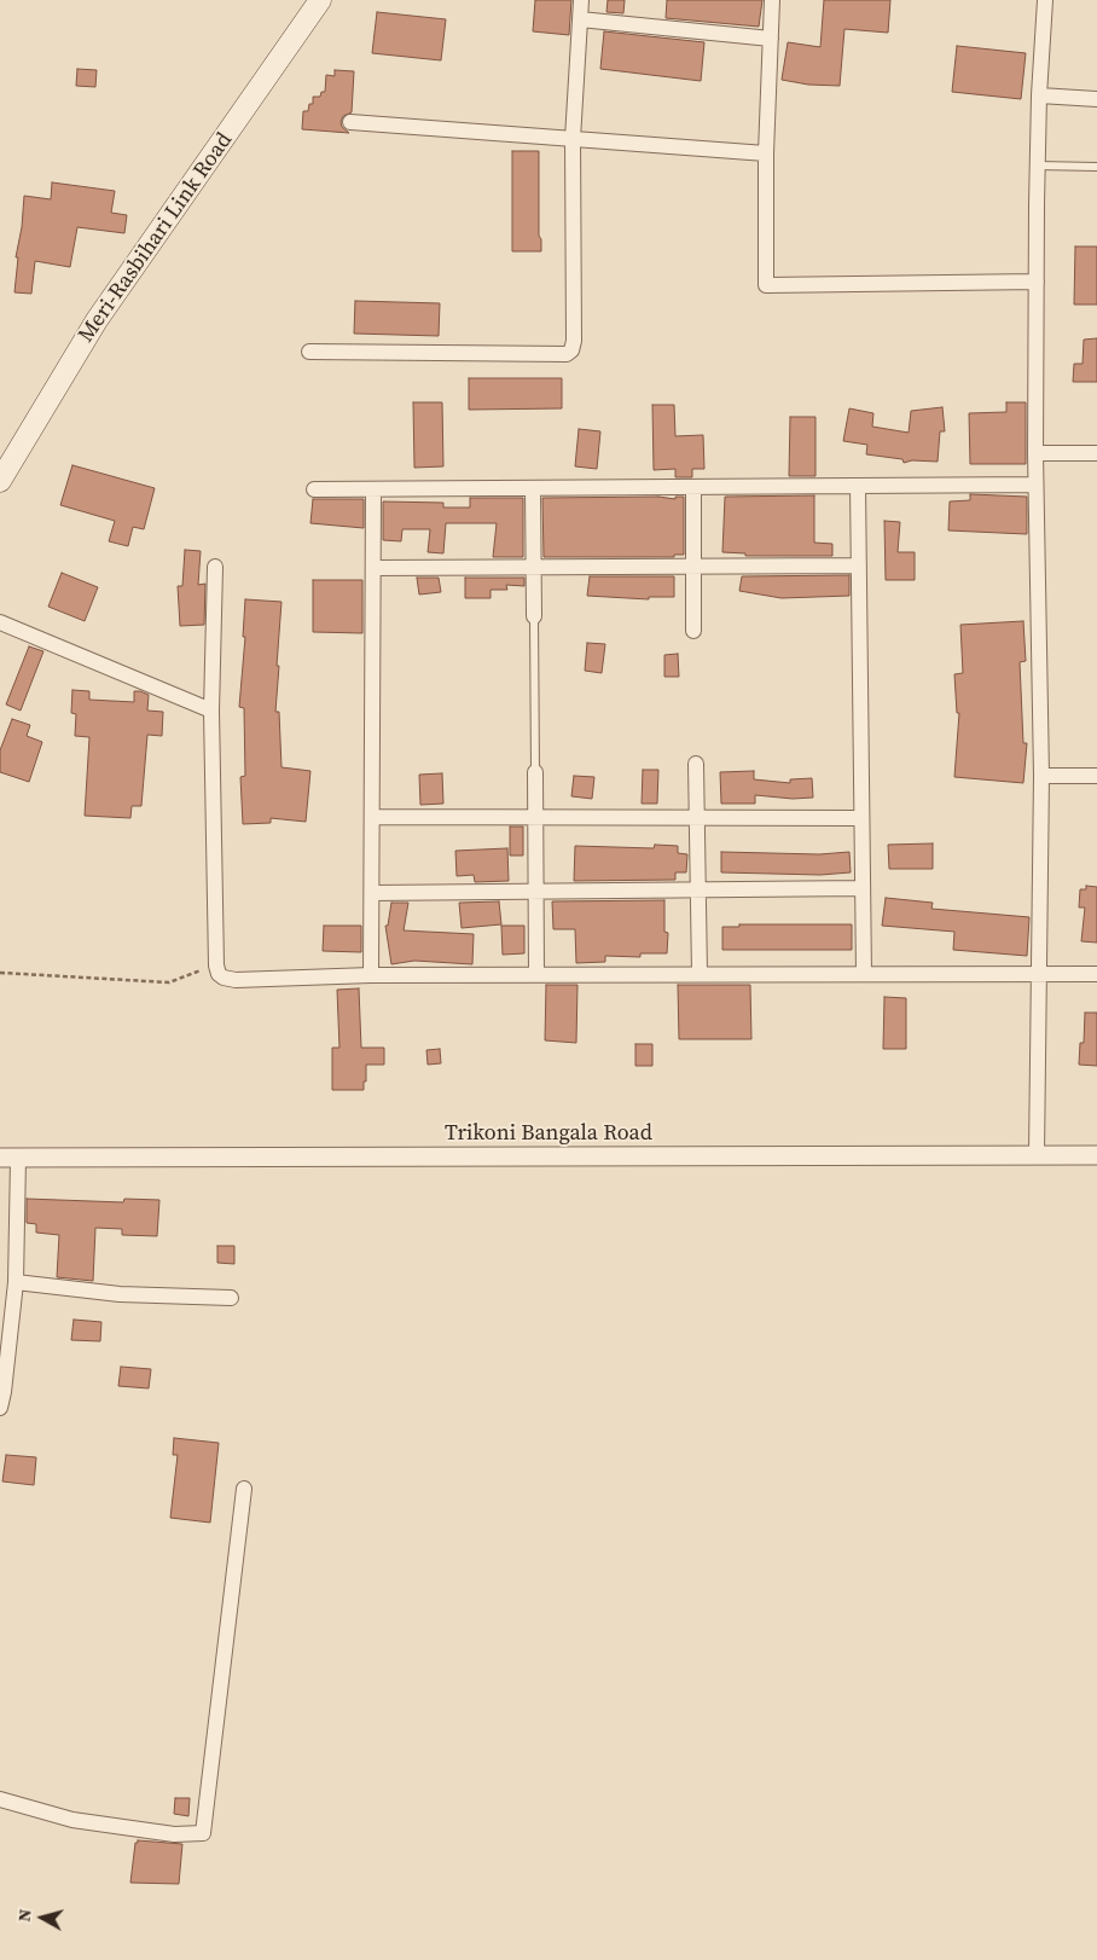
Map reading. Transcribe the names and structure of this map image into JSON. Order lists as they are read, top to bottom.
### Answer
{
  "streets": {
    "main road": ["Meri-Rasbihari Link Road"],
    "street": ["Trikoni Bangala Road"]
  },
  "north": "left"
}
